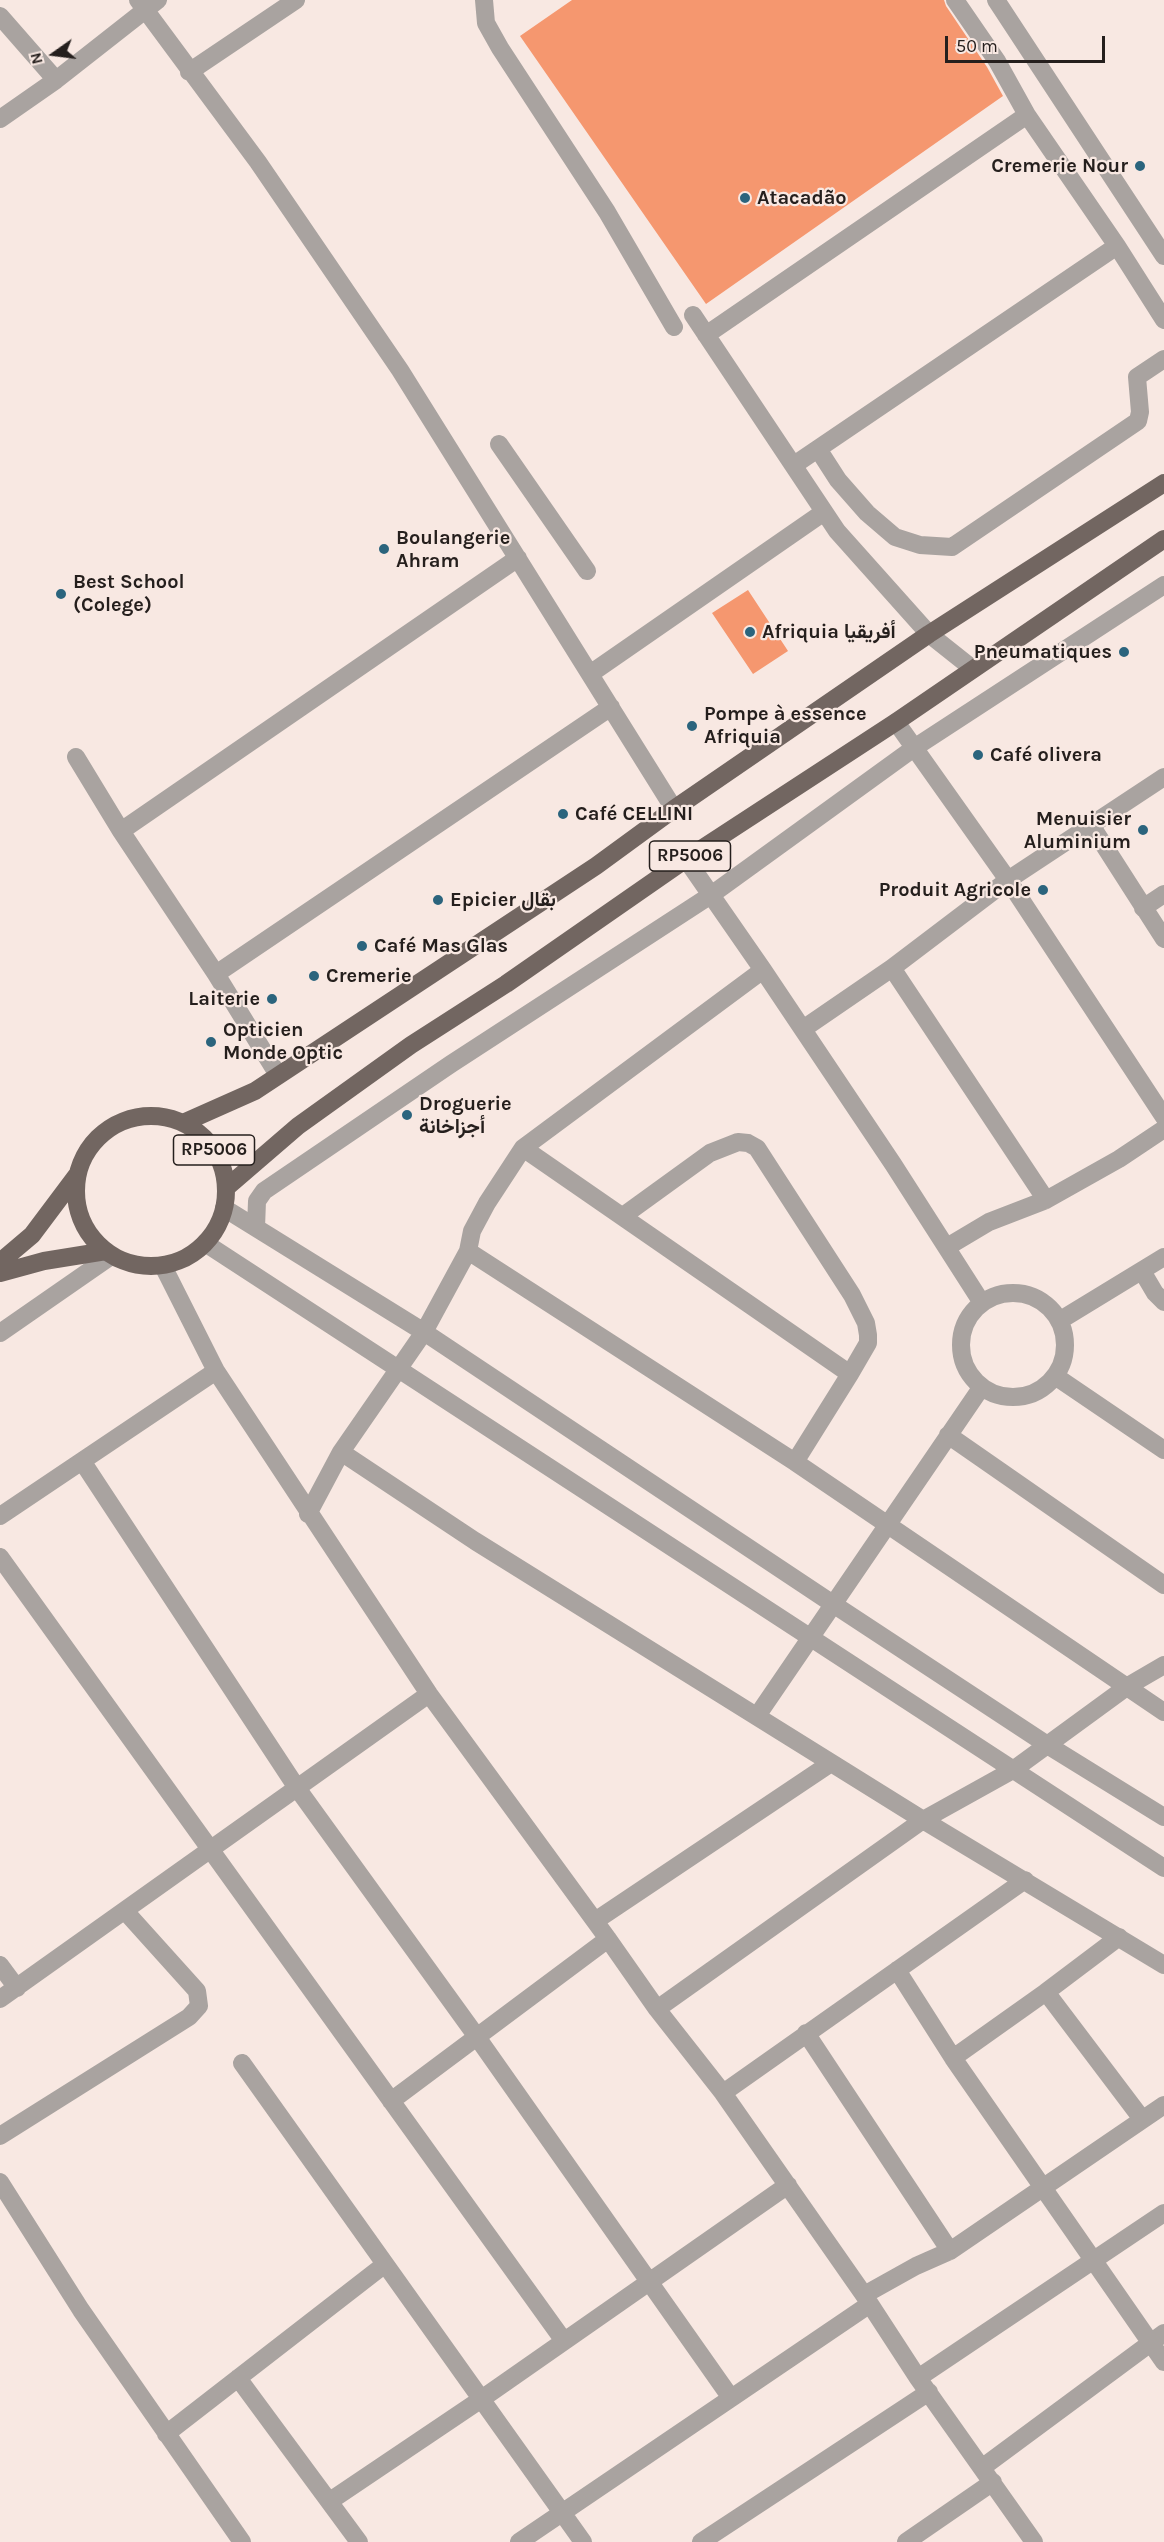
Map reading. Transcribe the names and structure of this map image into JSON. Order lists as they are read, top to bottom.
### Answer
{
  "streets": {
    "main road": ["RP5006"]
  },
  "places": [
    "Cremerie Nour",
    "Atacadão",
    "Boulangerie Ahram",
    "Best School (Colege)",
    "Afriquia أفريقيا",
    "Pneumatiques",
    "Pompe à essence Afriquia",
    "Café olivera",
    "Café CELLINI",
    "Menuisier Aluminium",
    "Produit Agricole",
    "Epicier بقال",
    "Café Mas Glas",
    "Cremerie",
    "Laiterie",
    "Opticien Monde Optic",
    "Droguerie أجزاخانة"
  ],
  "scale_bar": "50 m",
  "north": "left"
}
